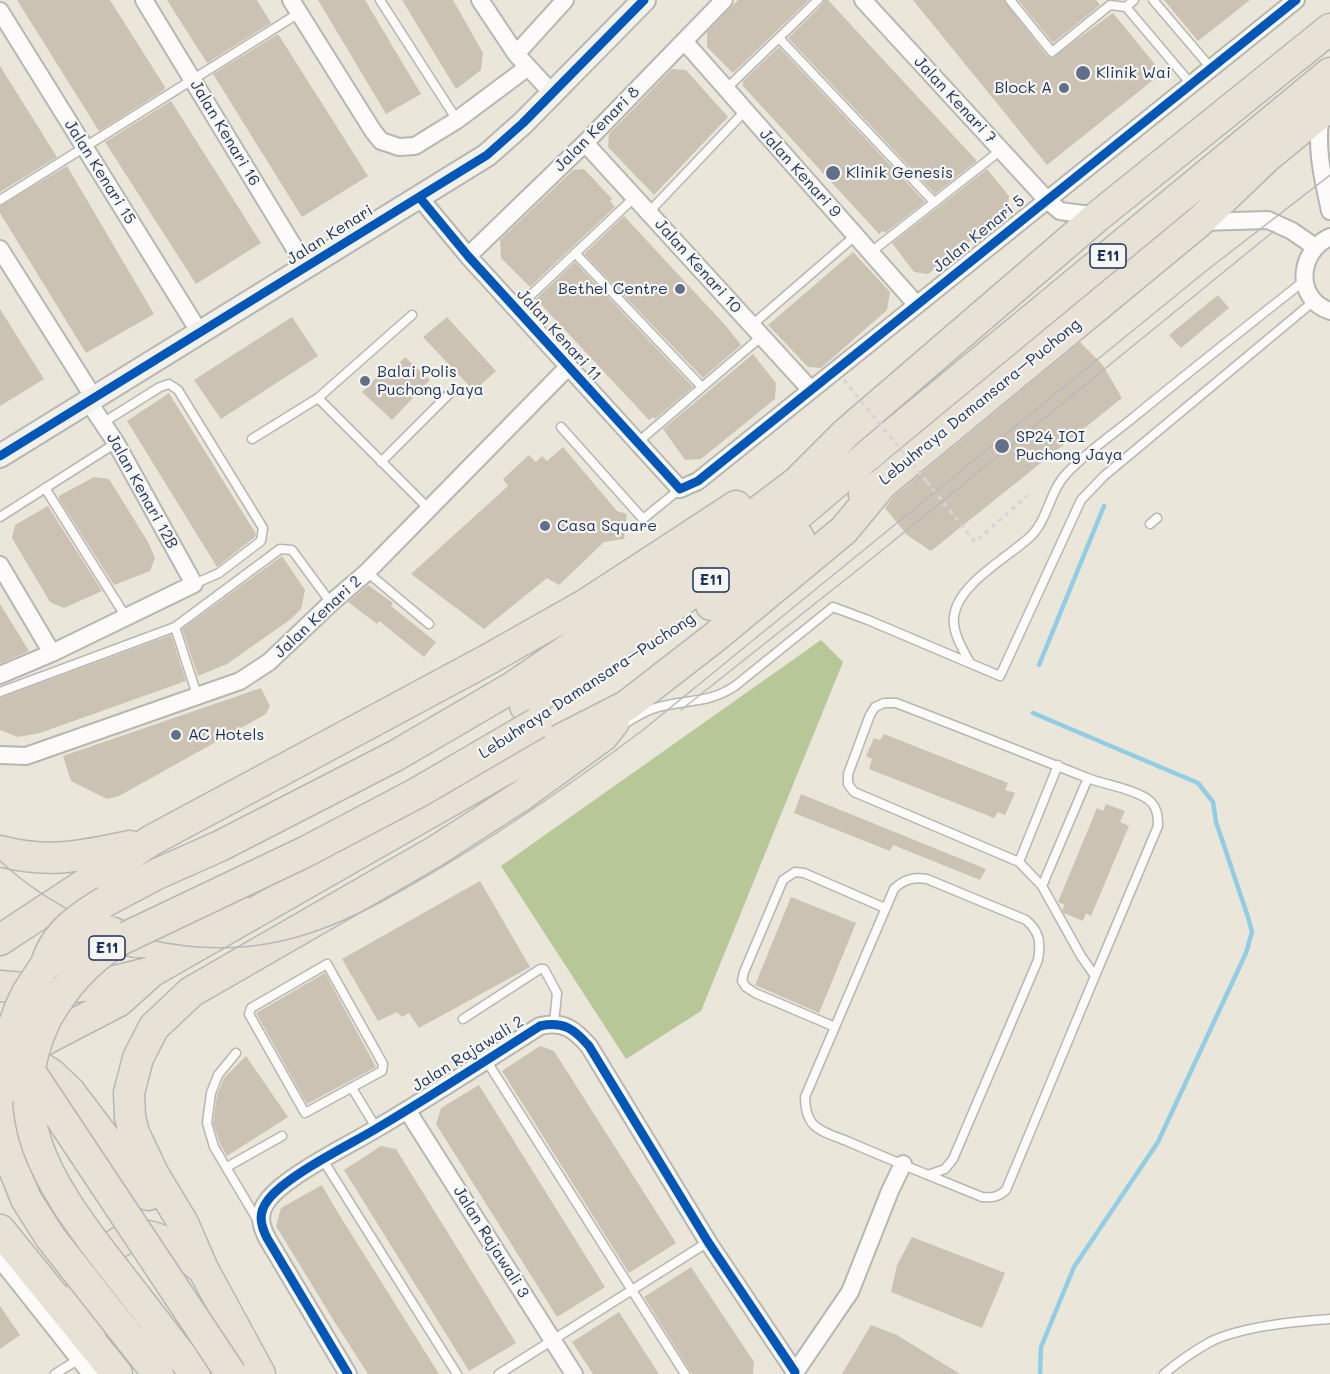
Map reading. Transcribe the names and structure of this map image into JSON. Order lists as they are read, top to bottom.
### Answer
{
  "streets": {
    "highway": ["E11", "Lebuhraya Damansara–Puchong"],
    "street": [
      "Jalan Kenari 7",
      "Jalan Kenari 8",
      "Jalan Kenari 16",
      "Jalan Kenari 15",
      "Jalan Kenari 9",
      "Jalan Kenari 5",
      "Jalan Kenari",
      "Jalan Kenari 10",
      "Jalan Kenari 11",
      "Jalan Kenari 12B",
      "Jalan Kenari 2",
      "Jalan Rajawali 2",
      "Jalan Rajawali 3"
    ]
  },
  "crossings": [
    ["Jalan Kenari 7", "Jalan Kenari 5"],
    ["Jalan Kenari 8", "Jalan Kenari 9"],
    ["Jalan Kenari 8", "Jalan Kenari 10"],
    ["Jalan Kenari 8", "Jalan Kenari 11"],
    ["Jalan Kenari 16", "Jalan Kenari"],
    ["Jalan Kenari 15", "Jalan Kenari"],
    ["Jalan Kenari 9", "Jalan Kenari 5"],
    ["Jalan Kenari 5", "Jalan Kenari 10"],
    ["Jalan Kenari 5", "Jalan Kenari 11"],
    ["Jalan Kenari", "Jalan Kenari 11"],
    ["Jalan Kenari", "Jalan Kenari 12B"],
    ["Jalan Kenari 11", "Jalan Kenari 2"],
    ["Jalan Rajawali 2", "Jalan Rajawali 3"]
  ],
  "places": [
    "Klinik Wai",
    "Block A",
    "Klinik Genesis",
    "Bethel Centre",
    "Balai Polis Puchong Jaya",
    "SP24 IOI Puchong Jaya",
    "Casa Square",
    "AC Hotels"
  ]
}
